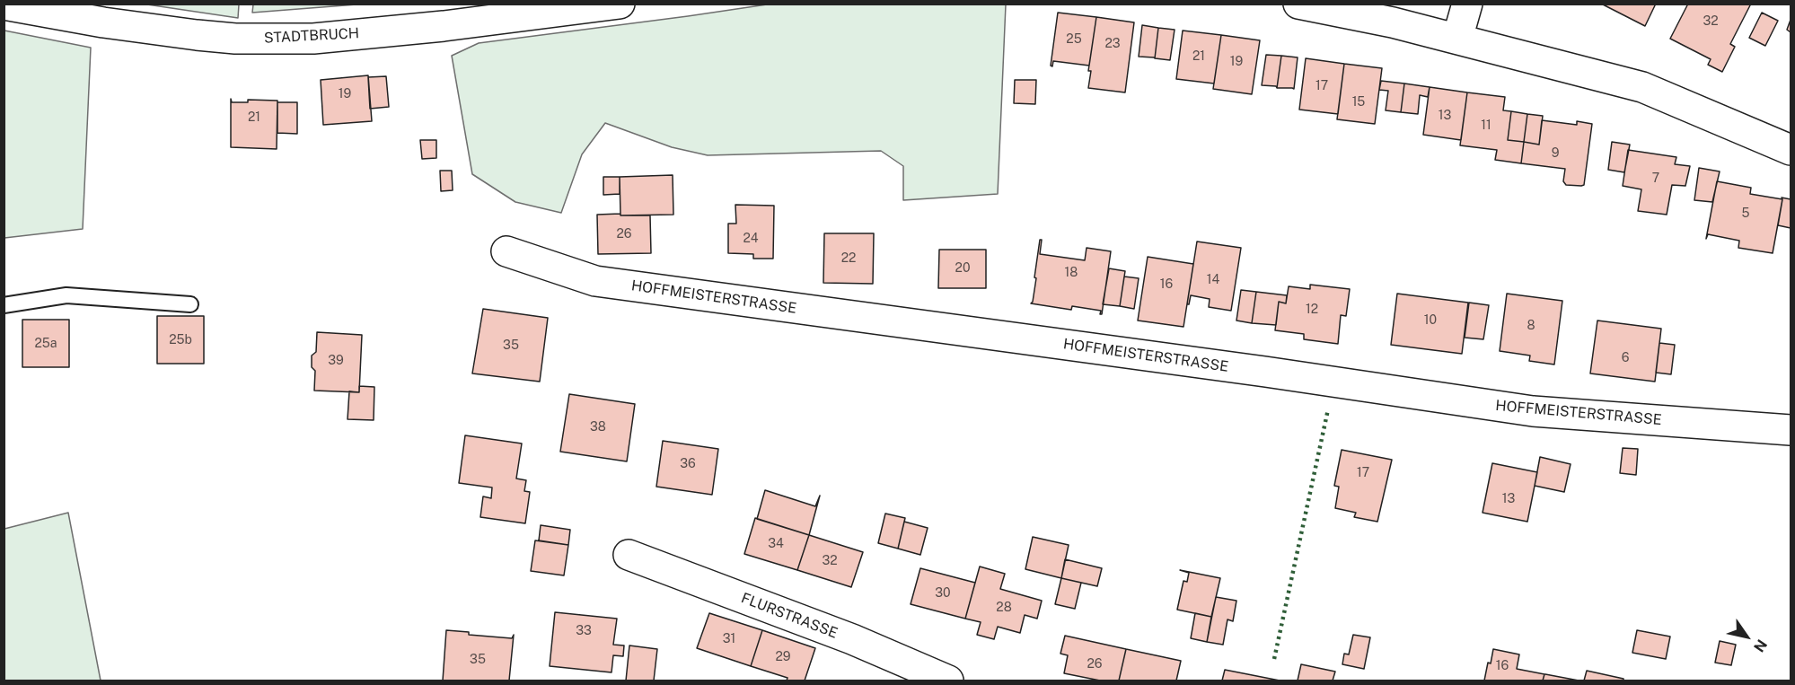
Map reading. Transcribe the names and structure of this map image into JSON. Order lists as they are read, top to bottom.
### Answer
{
  "streets": {
    "street": ["STADTBRUCH", "HOFFMEISTERSTRASSE", "FLURSTRASSE"]
  },
  "house_numbers": [
    "32",
    "25",
    "23",
    "21",
    "19",
    "17",
    "19",
    "15",
    "13",
    "21",
    "11",
    "9",
    "7",
    "5",
    "26",
    "24",
    "22",
    "20",
    "18",
    "14",
    "16",
    "12",
    "10",
    "8",
    "25b",
    "25a",
    "35",
    "6",
    "39",
    "38",
    "36",
    "17",
    "13",
    "34",
    "32",
    "30",
    "28",
    "33",
    "31",
    "29",
    "35",
    "26",
    "16"
  ],
  "north": "bottom right"
}
